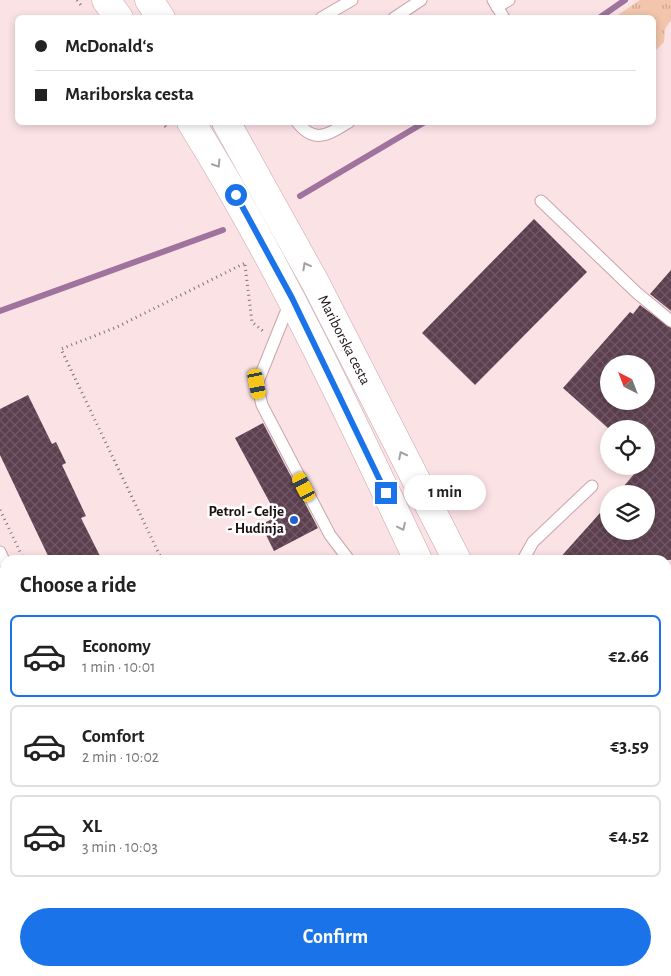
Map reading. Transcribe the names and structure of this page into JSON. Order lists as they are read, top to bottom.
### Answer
{
  "streets": {
    "main road": ["Mariborska cesta"]
  },
  "places": ["Petrol - Celje - Hudinja"],
  "north": "top left",
  "page": {
    "banner": ["McDonald‘s", "Mariborska cesta"],
    "bubble": "1 min",
    "heading": "Choose a ride",
    "list": [
      {
        "name": "Economy",
        "note": "1 min · 10:01",
        "value": "€2.66"
      },
      {
        "name": "Comfort",
        "note": "2 min · 10:02",
        "value": "€3.59"
      },
      {
        "name": "XL",
        "note": "3 min · 10:03",
        "value": "€4.52"
      }
    ],
    "buttons": "Confirm"
  }
}
